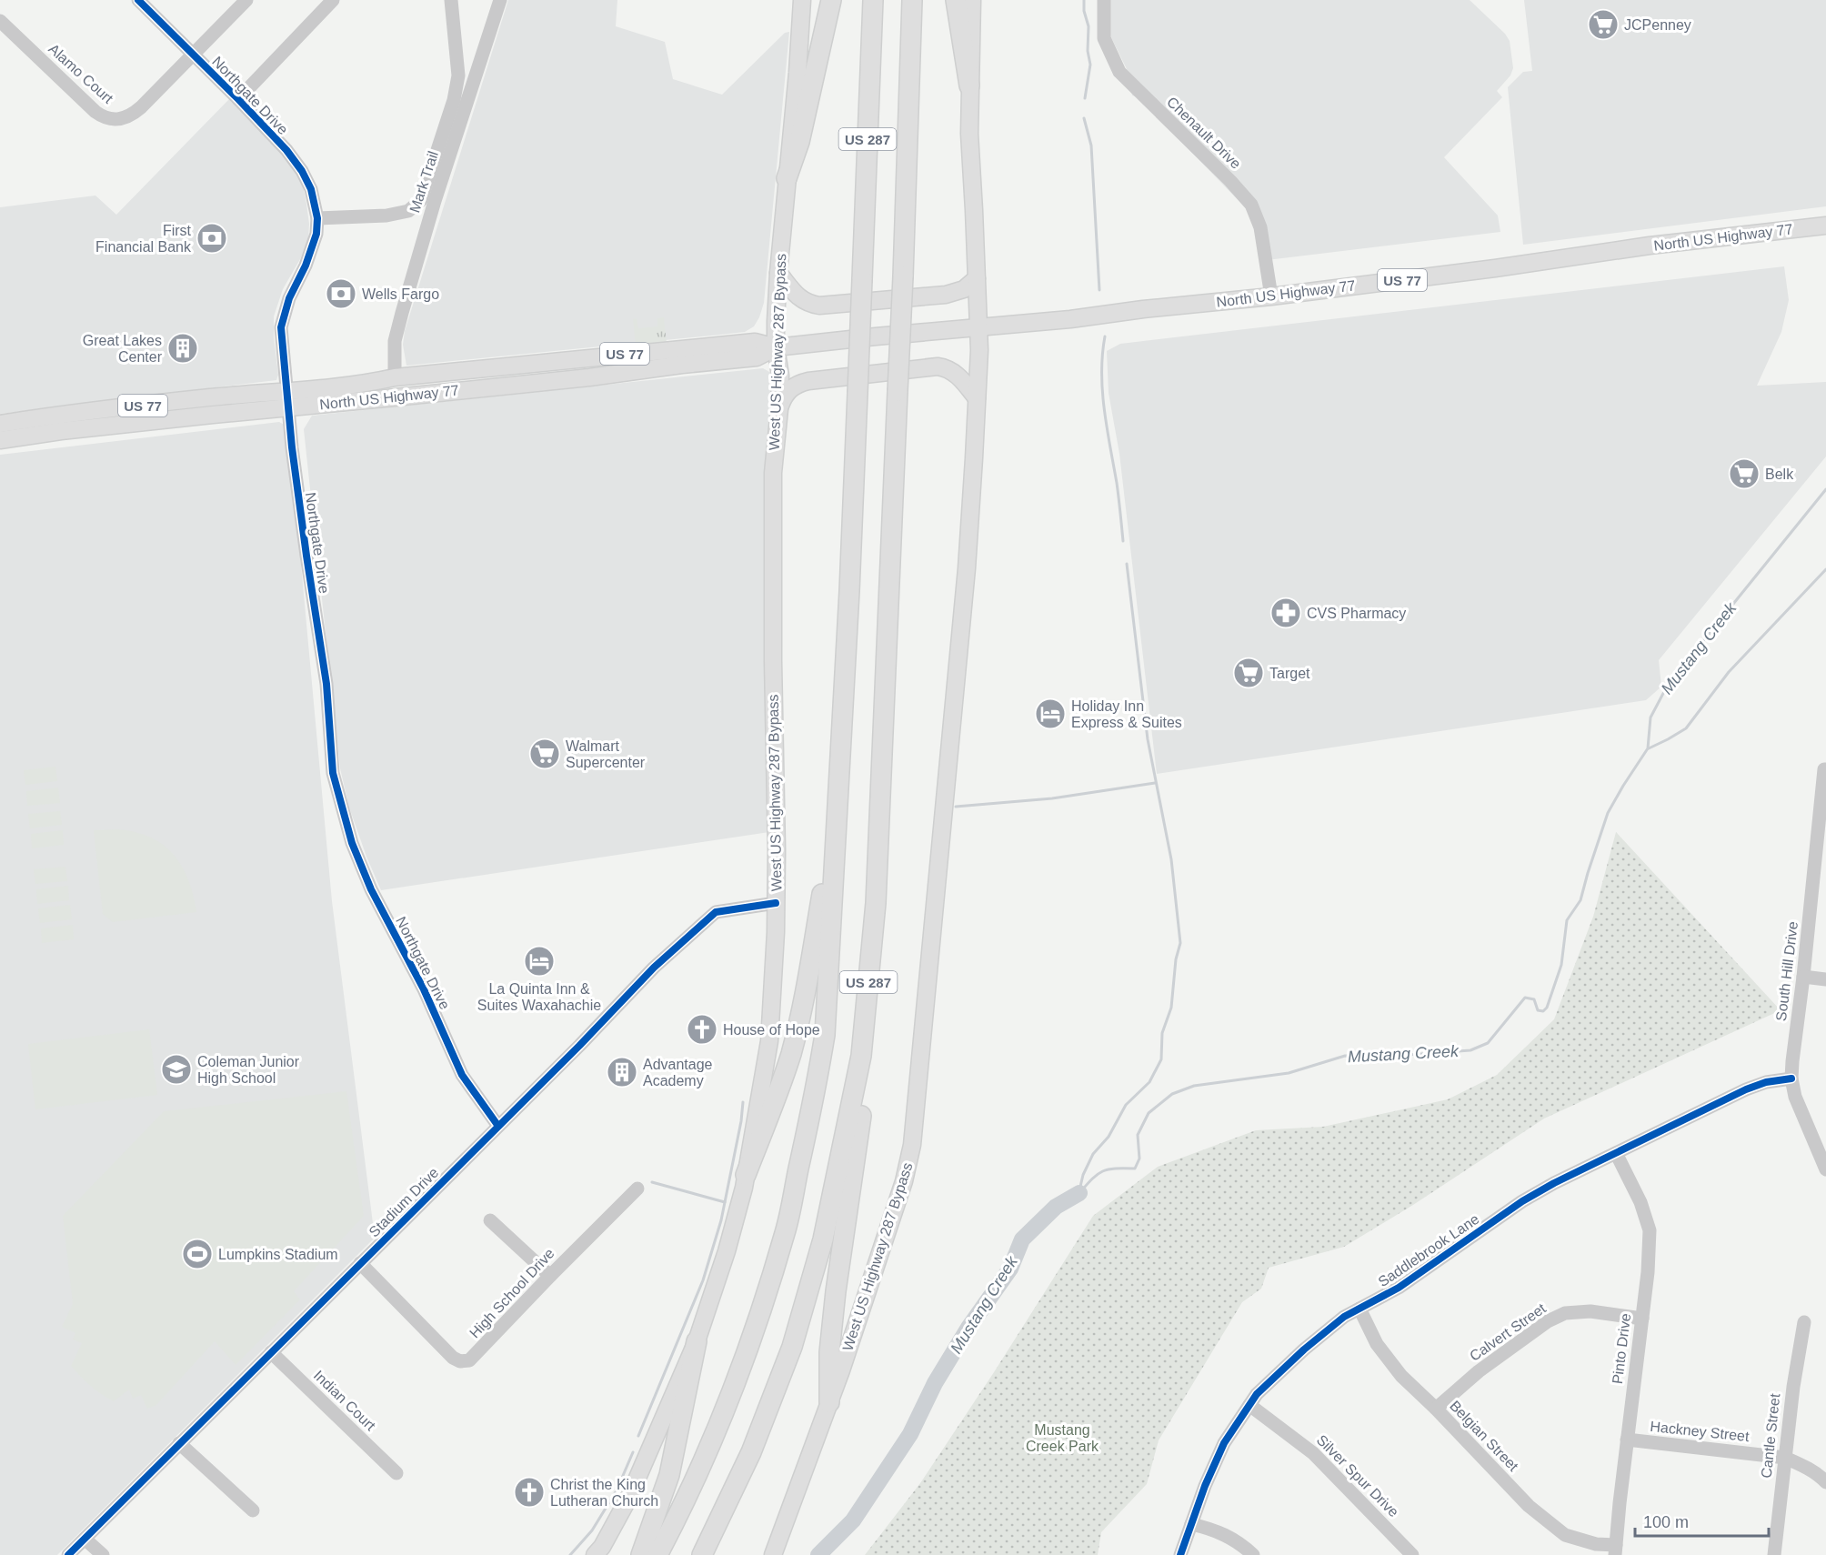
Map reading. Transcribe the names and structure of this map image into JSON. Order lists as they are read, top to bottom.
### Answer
{
  "streets": {
    "highway": ["US 287"],
    "main road": ["North US Highway 77", "US 77", "West US Highway 287 Bypass"],
    "street": [
      "Alamo Court",
      "Northgate Drive",
      "Chenault Drive",
      "Mark Trail",
      "South Hill Drive",
      "Stadium Drive",
      "Saddlebrook Lane",
      "High School Drive",
      "Calvert Street",
      "Pinto Drive",
      "Indian Court",
      "Hackney Street",
      "Belgian Street",
      "Cantle Street",
      "Silver Spur Drive"
    ]
  },
  "crossings": [
    ["Alamo Court", "Northgate Drive"],
    ["Northgate Drive", "North US Highway 77"],
    ["Northgate Drive", "Stadium Drive"],
    ["Chenault Drive", "North US Highway 77"],
    ["Mark Trail", "North US Highway 77"],
    ["North US Highway 77", "West US Highway 287 Bypass"],
    ["West US Highway 287 Bypass", "Stadium Drive"],
    ["South Hill Drive", "Saddlebrook Lane"],
    ["Stadium Drive", "High School Drive"],
    ["Stadium Drive", "Indian Court"],
    ["Saddlebrook Lane", "Pinto Drive"],
    ["Saddlebrook Lane", "Belgian Street"],
    ["Saddlebrook Lane", "Silver Spur Drive"],
    ["Calvert Street", "Pinto Drive"],
    ["Calvert Street", "Belgian Street"],
    ["Pinto Drive", "Hackney Street"],
    ["Pinto Drive", "Belgian Street"],
    ["Hackney Street", "Cantle Street"]
  ],
  "water": ["Mustang Creek"],
  "parks": ["Mustang Creek Park"],
  "places": {
    "supermarket": [
      "JCPenney",
      "Belk",
      "Target",
      "Walmart Supercenter"
    ],
    "bank": ["First Financial Bank", "Wells Fargo"],
    "building": ["Great Lakes Center", "Advantage Academy"],
    "pharmacy": ["CVS Pharmacy"],
    "hotel": ["Holiday Inn Express & Suites", "La Quinta Inn & Suites Waxahachie"],
    "church": ["House of Hope", "Christ the King Lutheran Church"],
    "school or university": ["Coleman Junior High School"],
    "sports": ["Lumpkins Stadium"]
  },
  "scale_bar": "100 m"
}
